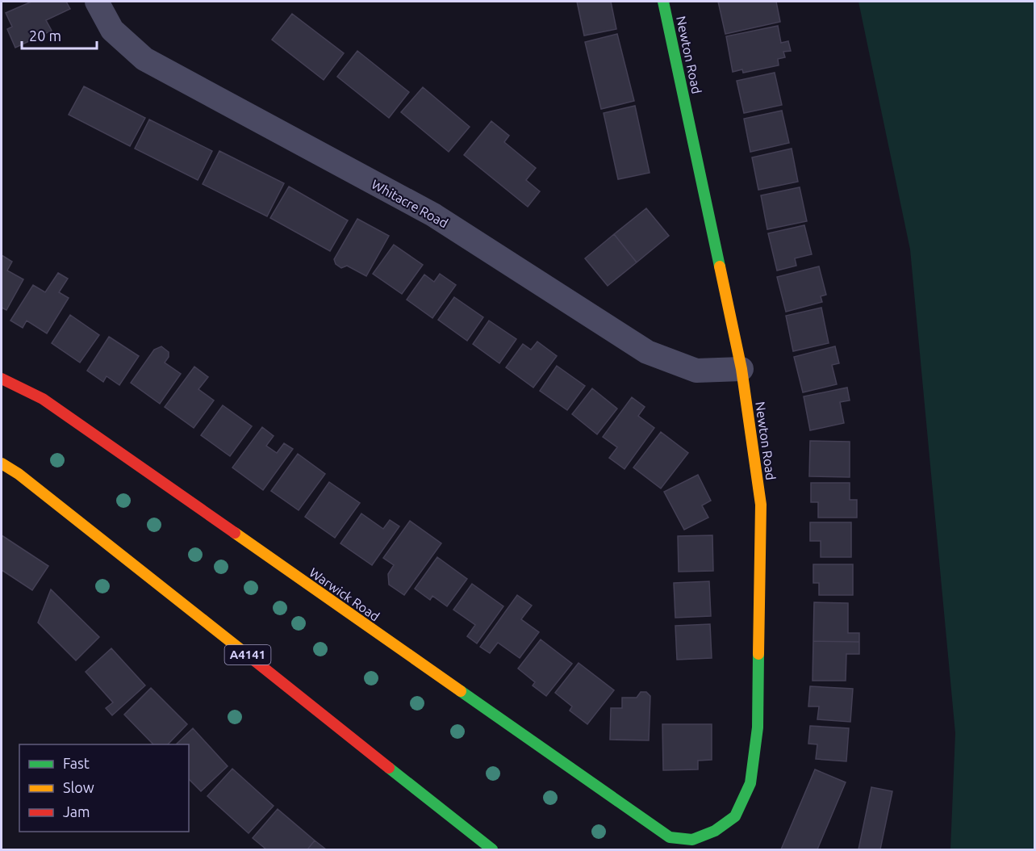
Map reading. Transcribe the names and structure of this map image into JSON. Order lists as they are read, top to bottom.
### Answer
{
  "streets": {
    "street": [
      "Newton Road",
      "Whitacre Road",
      "Warwick Road",
      "A4141"
    ]
  },
  "crossings": [
    ["Newton Road", "Whitacre Road"],
    ["Newton Road", "Warwick Road"]
  ],
  "legend": ["Fast", "Slow", "Jam"],
  "scale_bar": "20 m"
}
